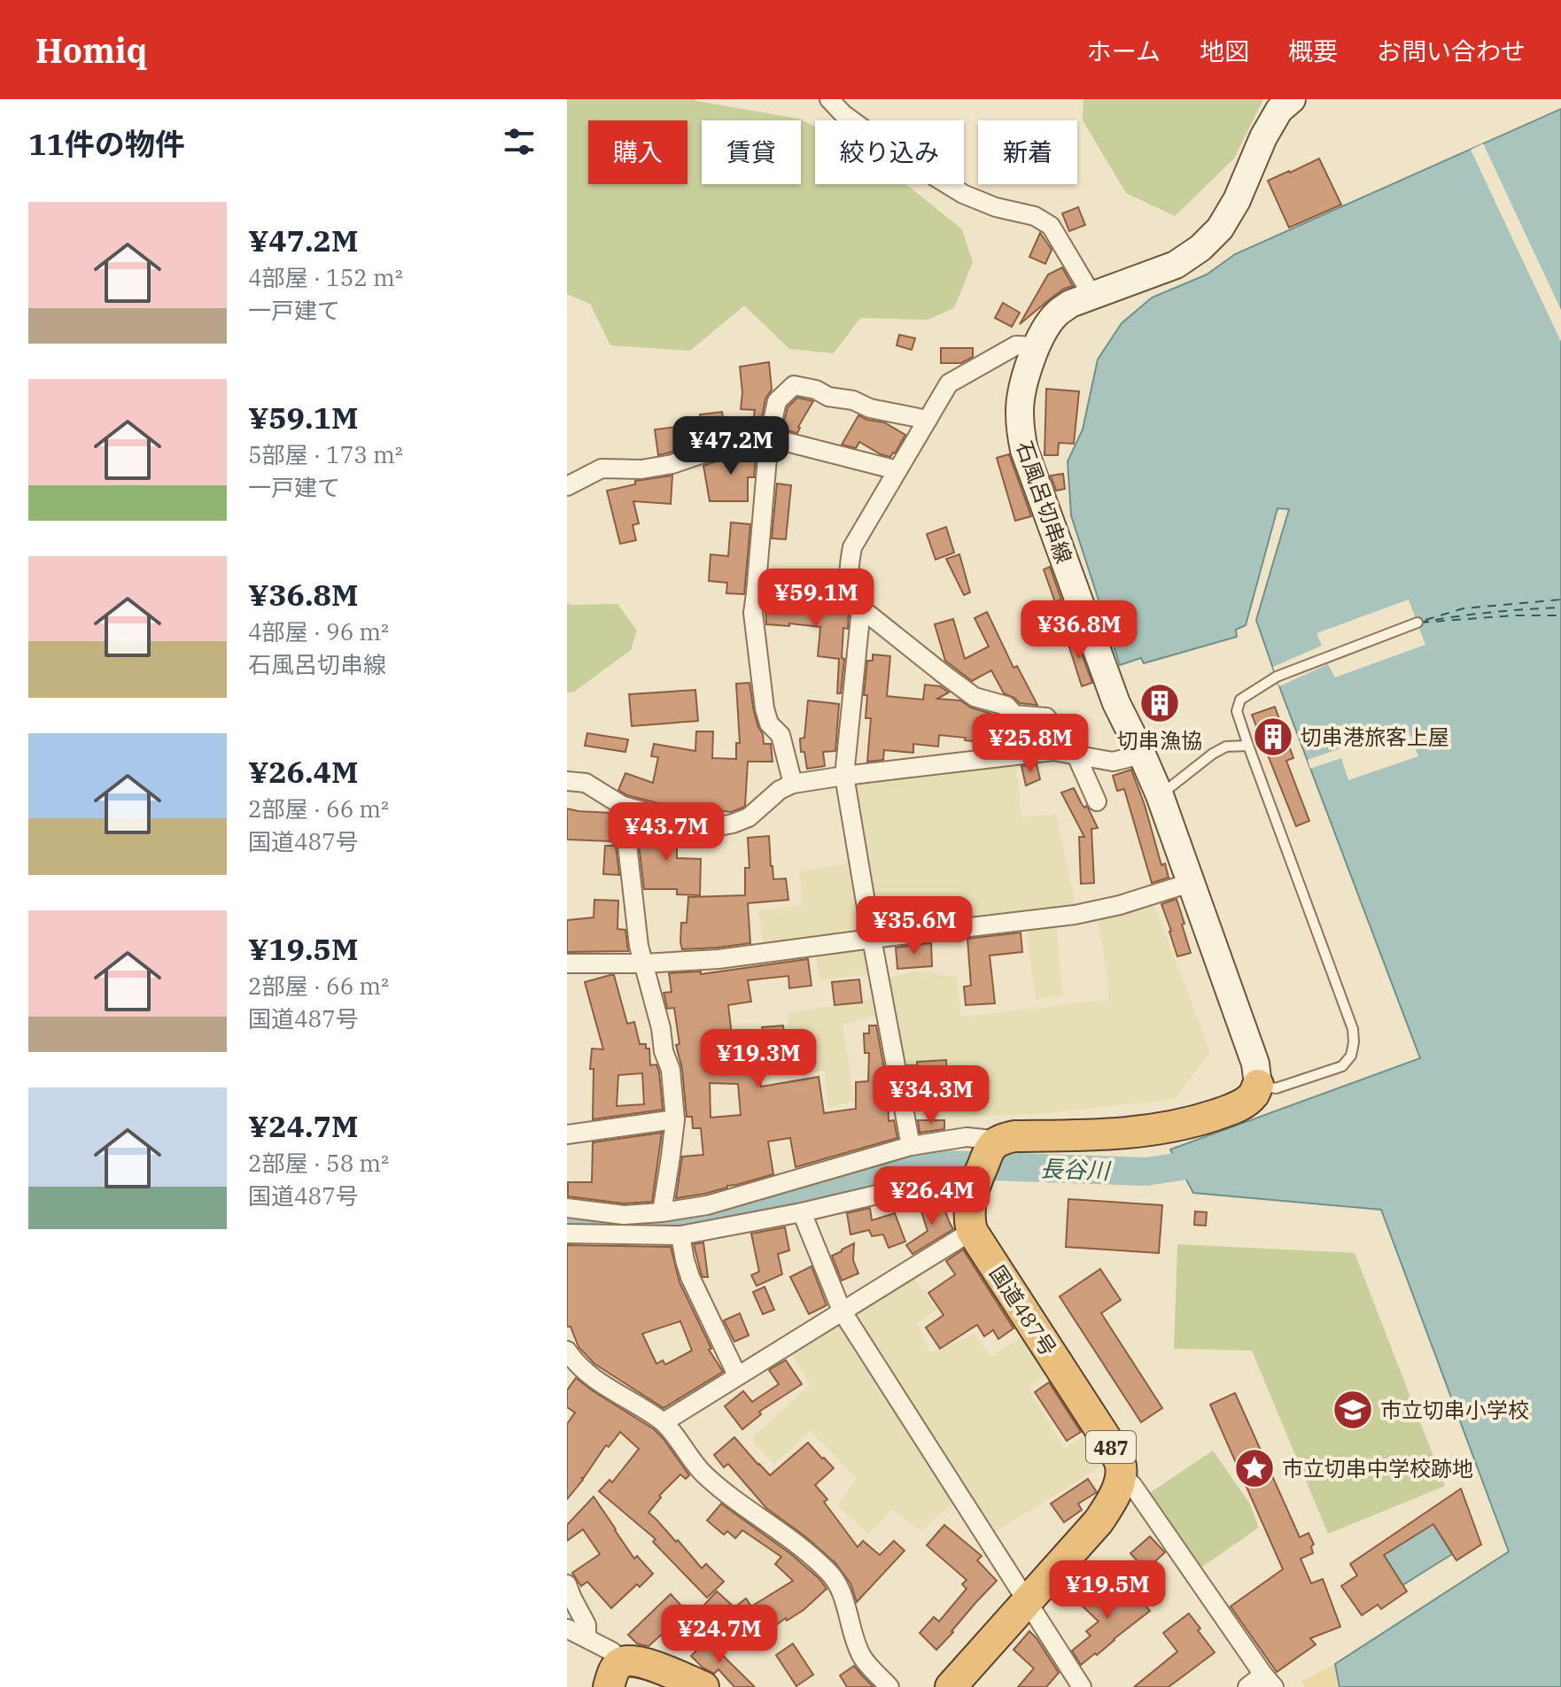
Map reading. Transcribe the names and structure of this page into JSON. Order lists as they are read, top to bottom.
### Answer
{
  "streets": {
    "highway": ["国道487号", "487"],
    "main road": ["石風呂切串線"]
  },
  "crossings": [
    ["国道487号", "487"]
  ],
  "water": ["長谷川"],
  "places": {
    "building": ["切串漁協", "切串港旅客上屋"],
    "school or university": ["市立切串小学校"],
    "place": ["市立切串中学校跡地"]
  },
  "page": {
    "header": "Homiq",
    "nav": [
      "ホーム",
      "地図",
      "概要",
      "お問い合わせ"
    ],
    "heading": "11件の物件",
    "chip": [
      "購入",
      "賃貸",
      "絞り込み",
      "新着"
    ],
    "list": [
      {
        "name": "¥47.2M",
        "note": "4部屋 · 152 m² · 一戸建て"
      },
      {
        "name": "¥59.1M",
        "note": "5部屋 · 173 m² · 一戸建て"
      },
      {
        "name": "¥36.8M",
        "note": "4部屋 · 96 m² · 石風呂切串線"
      },
      {
        "name": "¥26.4M",
        "note": "2部屋 · 66 m² · 国道487号"
      },
      {
        "name": "¥19.5M",
        "note": "2部屋 · 66 m² · 国道487号"
      },
      {
        "name": "¥24.7M",
        "note": "2部屋 · 58 m² · 国道487号"
      }
    ],
    "price": [
      "¥47.2M",
      "¥59.1M",
      "¥36.8M",
      "¥25.8M",
      "¥43.7M",
      "¥35.6M",
      "¥19.3M",
      "¥34.3M",
      "¥26.4M",
      "¥19.5M",
      "¥24.7M"
    ]
  }
}
